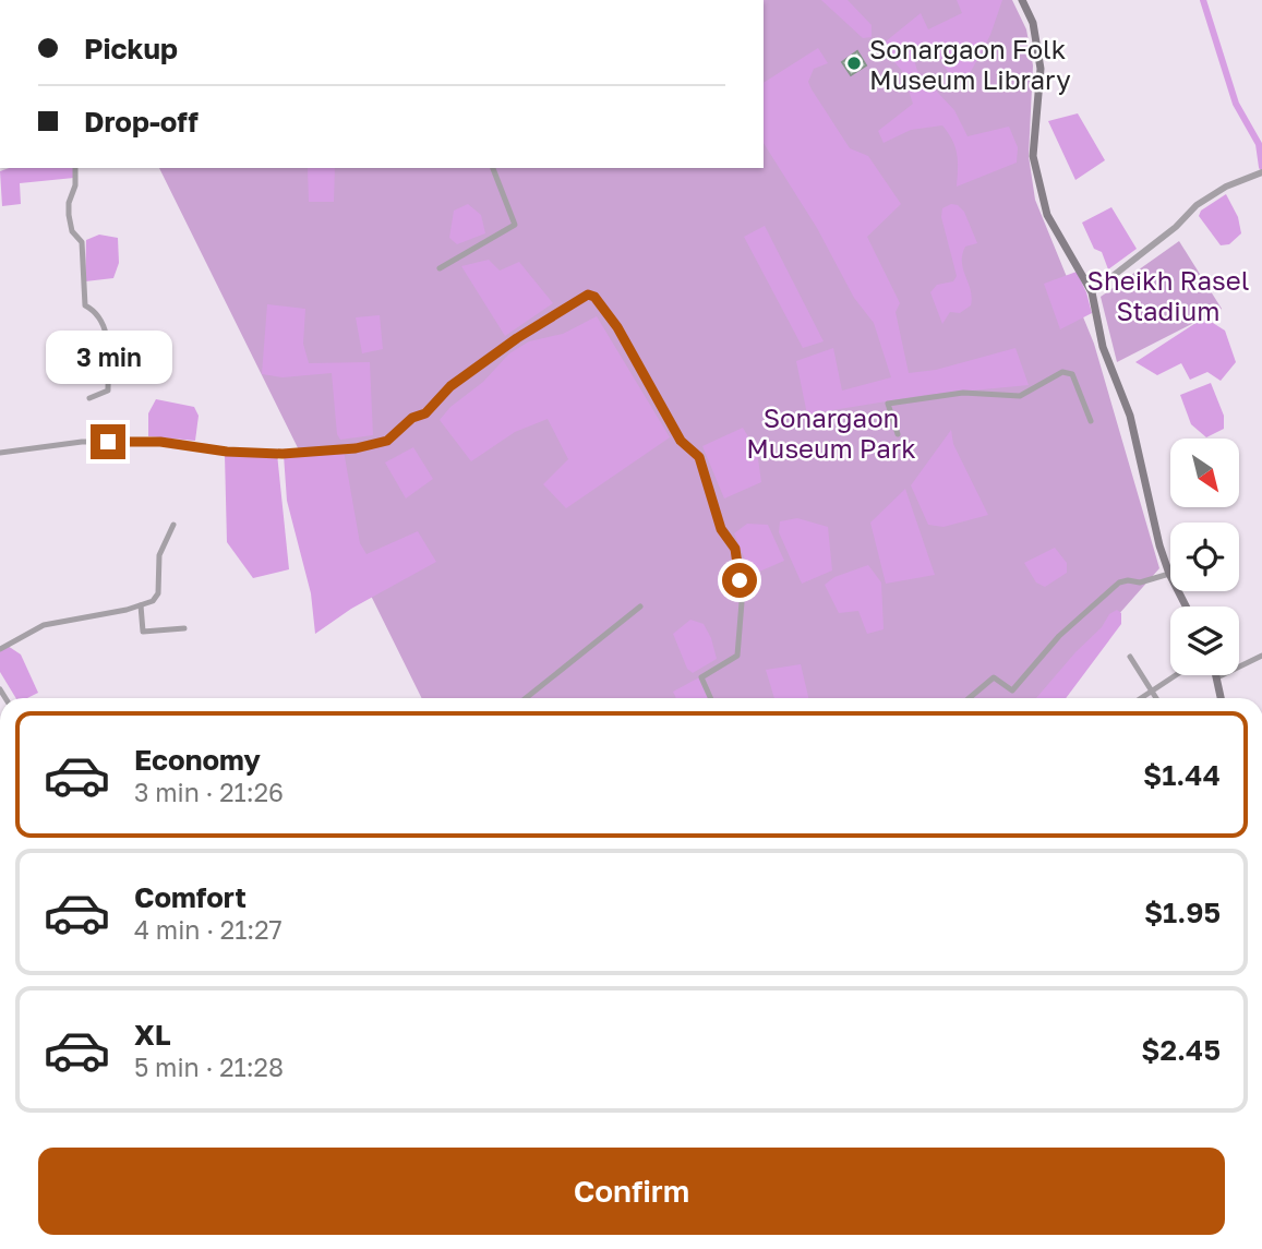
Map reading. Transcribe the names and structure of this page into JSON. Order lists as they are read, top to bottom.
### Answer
{
  "parks": ["Sheikh Rasel Stadium", "Sonargaon Museum Park"],
  "places": ["Sonargaon Folk Museum Library"],
  "north": "bottom right",
  "page": {
    "banner": ["Pickup", "Drop-off"],
    "bubble": "3 min",
    "list": [
      {
        "name": "Economy",
        "note": "3 min · 21:26",
        "value": "$1.44"
      },
      {
        "name": "Comfort",
        "note": "4 min · 21:27",
        "value": "$1.95"
      },
      {
        "name": "XL",
        "note": "5 min · 21:28",
        "value": "$2.45"
      }
    ],
    "buttons": "Confirm"
  }
}
